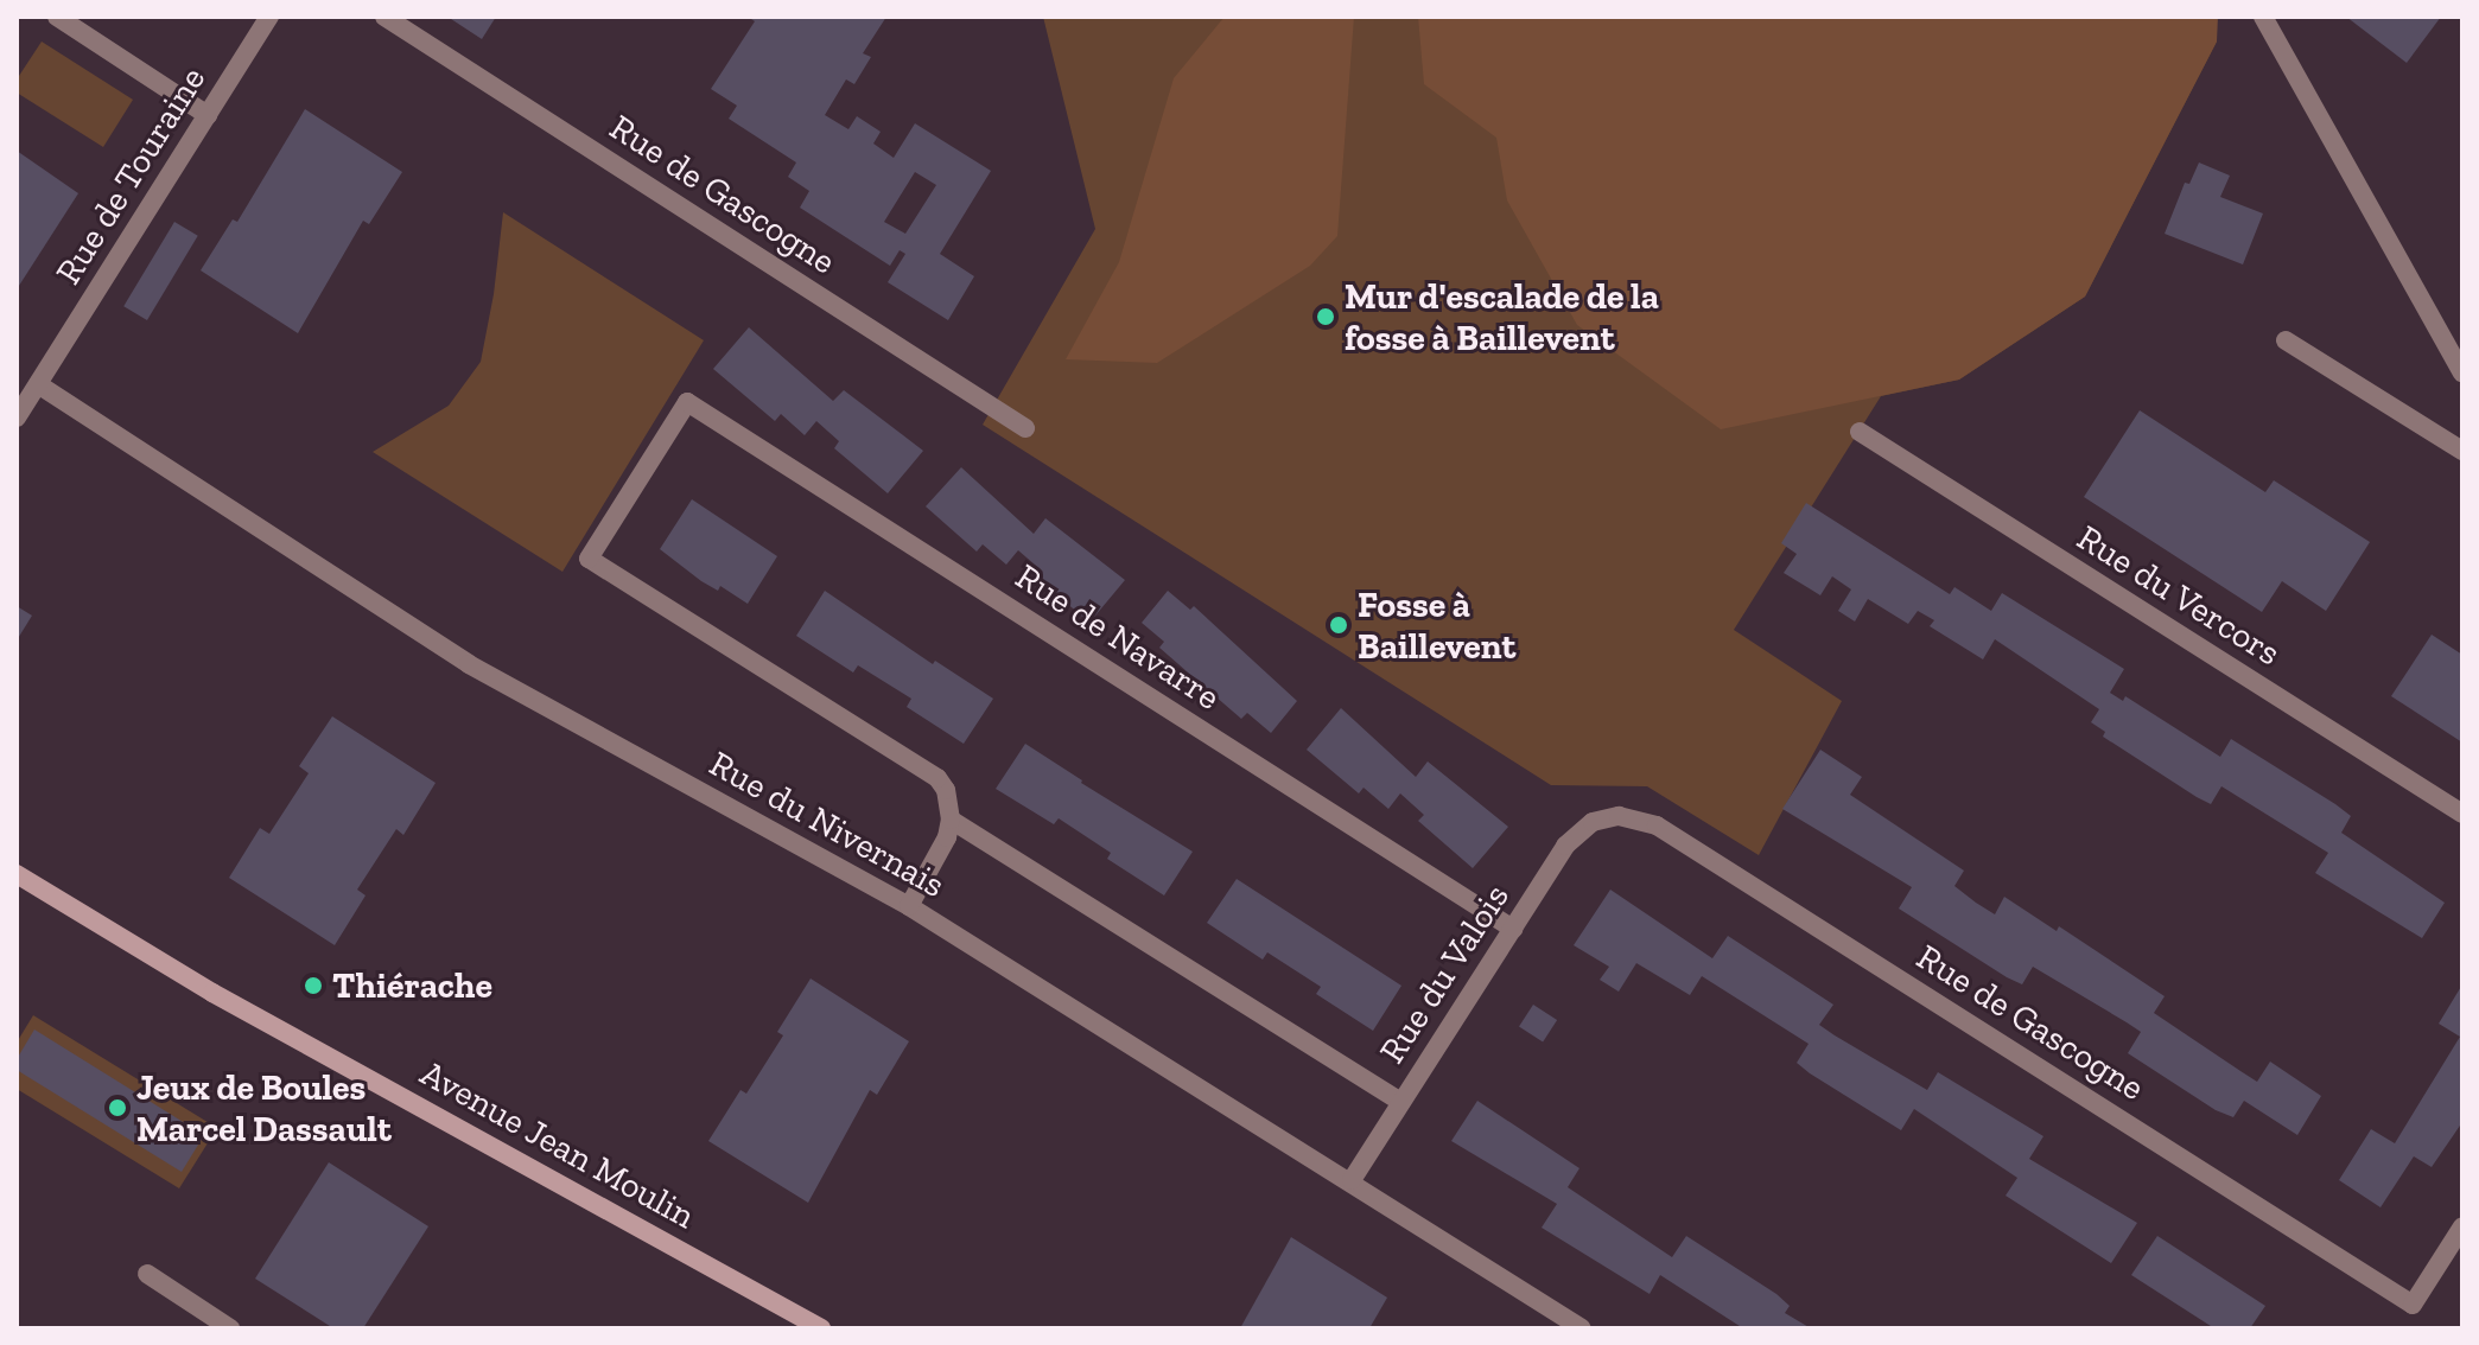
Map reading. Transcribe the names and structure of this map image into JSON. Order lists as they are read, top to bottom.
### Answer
{
  "streets": {
    "street": [
      "Rue de Touraine",
      "Rue de Gascogne",
      "Rue du Vercors",
      "Rue de Navarre",
      "Rue du Nivernais",
      "Rue du Valois",
      "Avenue Jean Moulin"
    ]
  },
  "crossings": [
    ["Rue de Touraine", "Rue du Nivernais"],
    ["Rue de Gascogne", "Rue du Valois"],
    ["Rue de Navarre", "Rue du Valois"],
    ["Rue du Nivernais", "Rue du Valois"]
  ],
  "places": [
    "Mur d'escalade de la fosse à Baillevent",
    "Fosse à Baillevent",
    "Thiérache",
    "Jeux de Boules Marcel Dassault"
  ]
}
